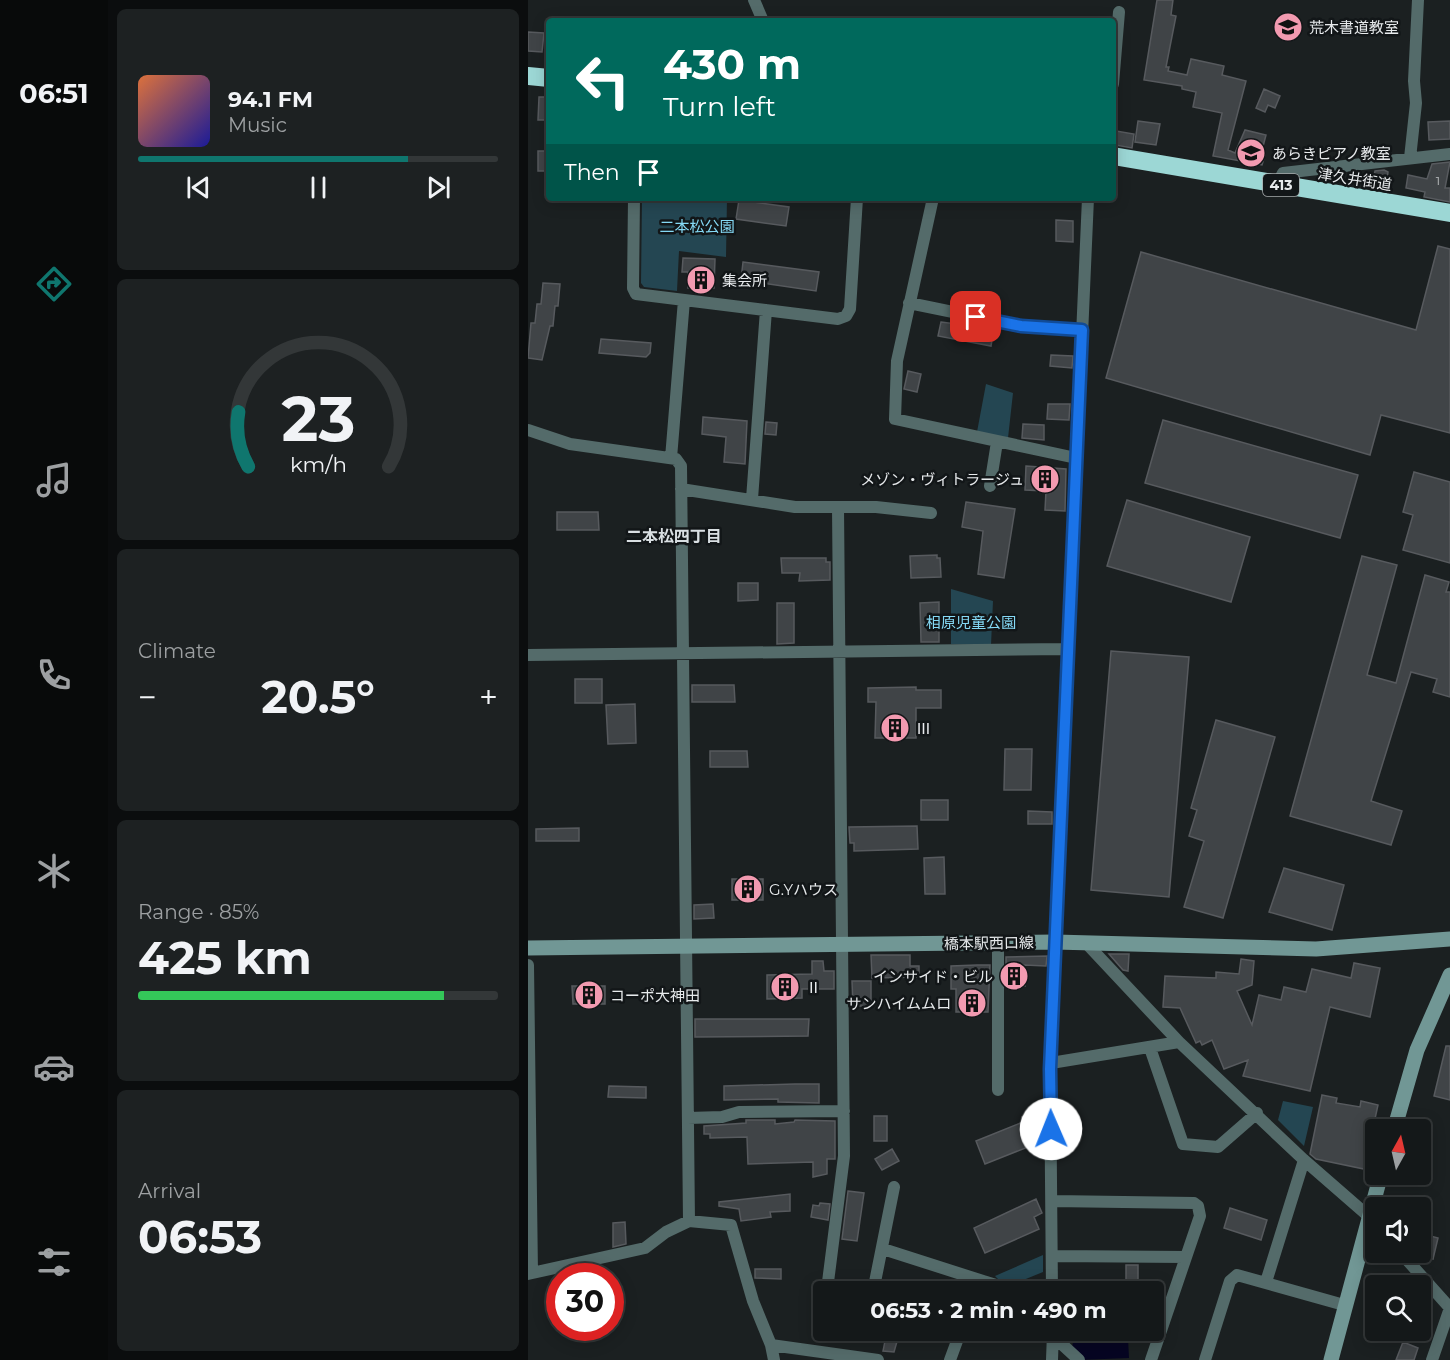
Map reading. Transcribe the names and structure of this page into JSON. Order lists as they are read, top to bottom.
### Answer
{
  "streets": {
    "highway": ["津久井街道", "413"],
    "street": ["橋本駅西口線"]
  },
  "districts": ["二本松四丁目"],
  "parks": ["二本松公園", "相原児童公園"],
  "places": {
    "school or university": ["荒木書道教室", "あらきピアノ教室"],
    "building": [
      "集会所",
      "メゾン・ヴィトラージュ",
      "Ⅲ",
      "G.Yハウス",
      "インサイド・ビル",
      "Ⅱ",
      "コーポ大神田",
      "サンハイムムロ"
    ]
  },
  "house_numbers": ["1"],
  "north": "top",
  "page": {
    "tabs": "06:51",
    "turn": ["430 m", "Turn left"],
    "song": ["94.1 FM", "Music"],
    "then": "Then",
    "tile": [
      "Climate",
      ["Range · 85%", "425 km"],
      ["Arrival", "06:53"]
    ],
    "heat": ["−", "20.5°", "+"],
    "limit": "30",
    "trip": "06:53 · 2 min · 490 m",
    "gauge": ["23", "km/h"]
  }
}
